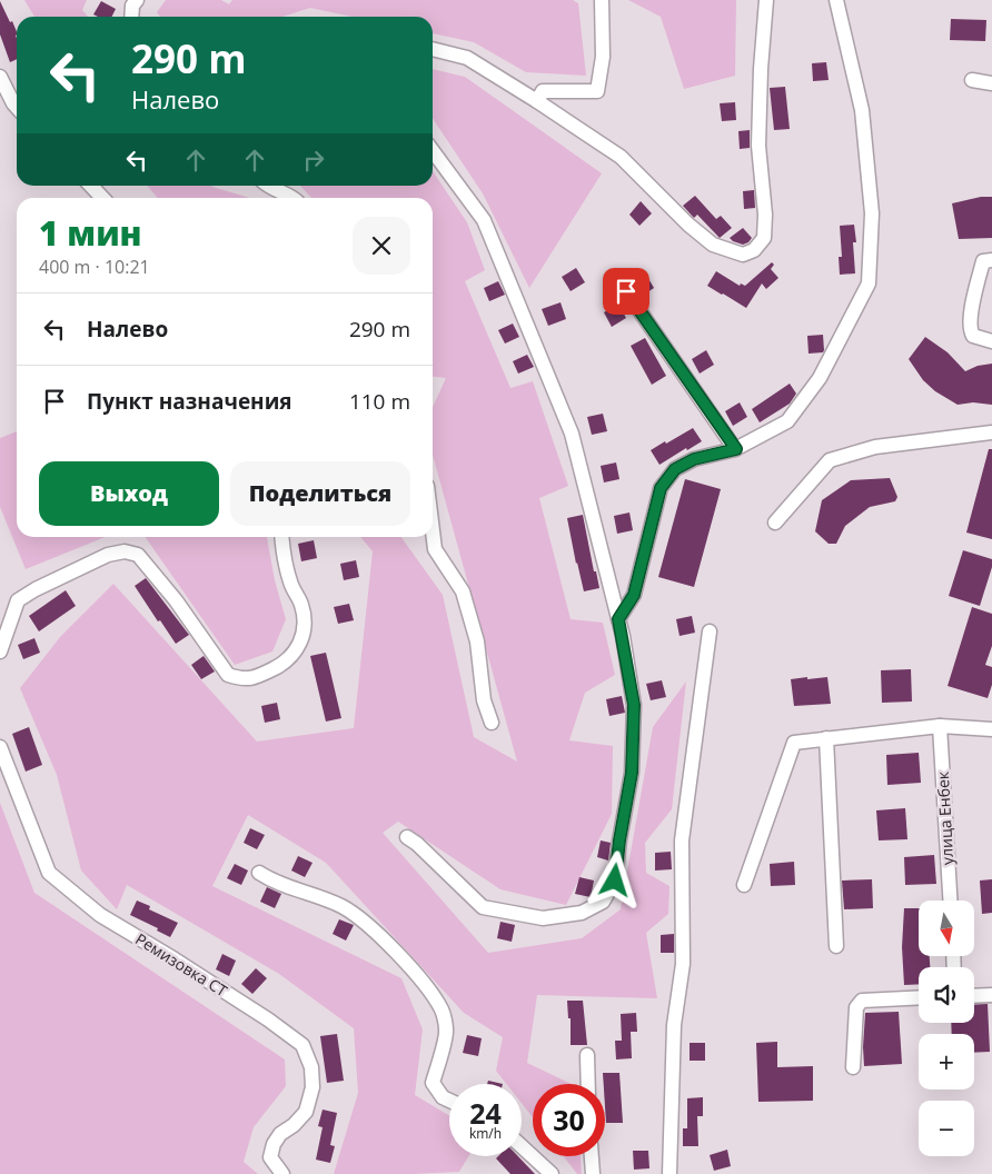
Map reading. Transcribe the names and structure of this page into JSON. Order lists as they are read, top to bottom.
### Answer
{
  "streets": {
    "street": ["улица Енбек", "Ремизовка СТ"]
  },
  "north": "bottom",
  "page": {
    "turn": ["290 m", "Налево"],
    "heading": ["1 мин", "400 m · 10:21"],
    "list": [
      {
        "name": "Налево",
        "value": "290 m"
      },
      {
        "name": "Пункт назначения",
        "value": "110 m"
      }
    ],
    "buttons": ["Выход", "Поделиться"],
    "map_buttons": ["+", "−"],
    "speed": "24 km/h",
    "limit": "30"
  }
}
